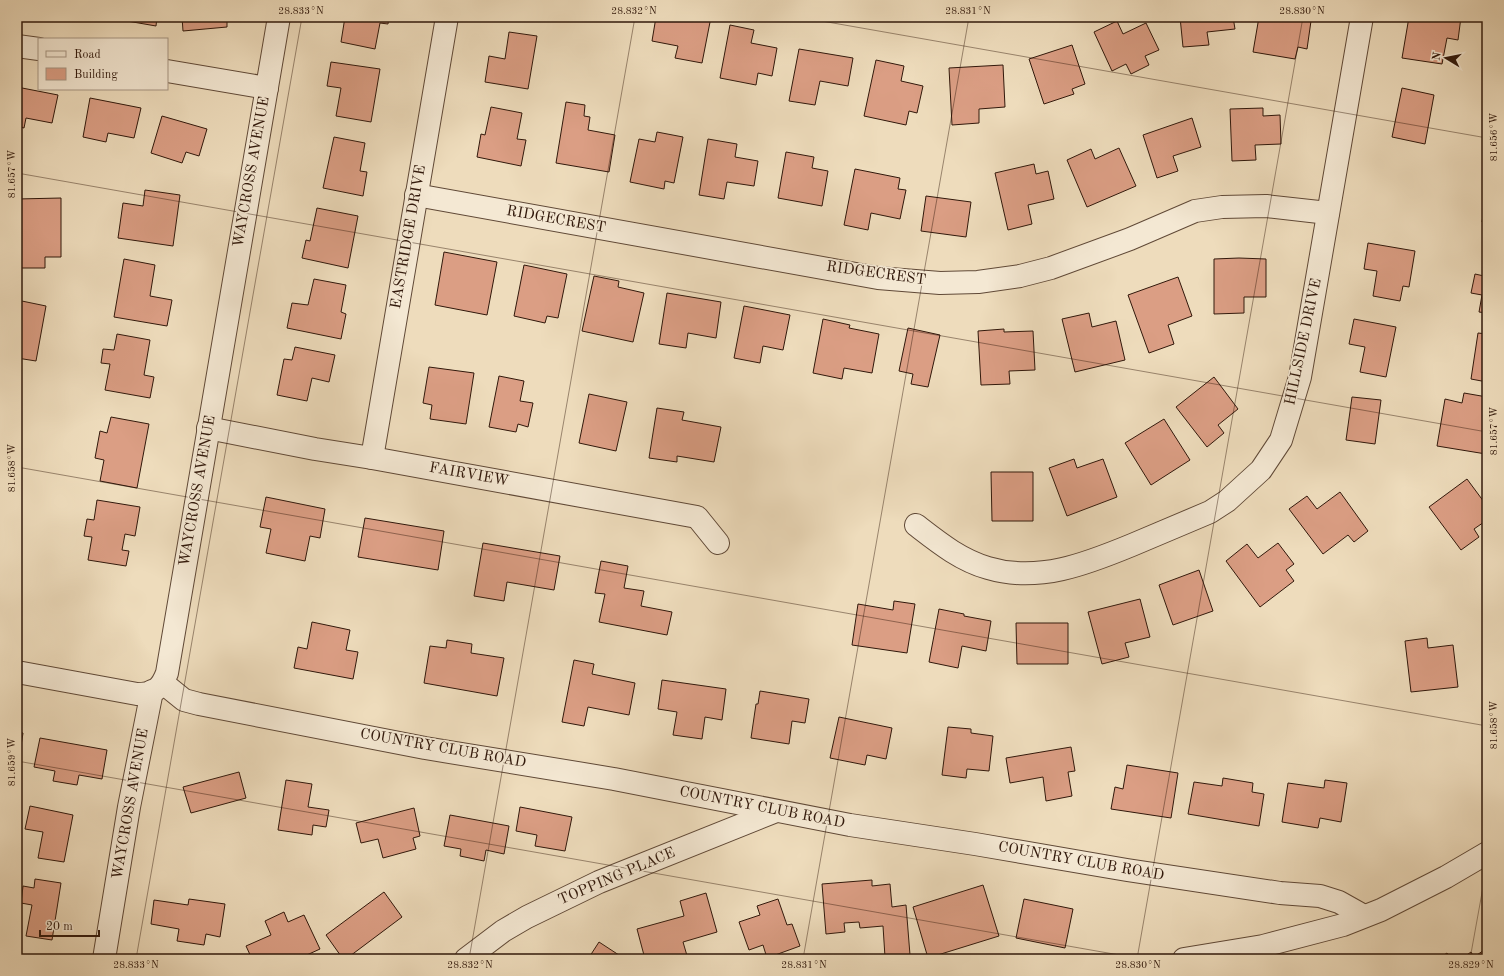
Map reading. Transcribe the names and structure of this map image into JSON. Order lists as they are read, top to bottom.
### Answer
{
  "streets": {
    "street": [
      "WAYCROSS AVENUE",
      "RIDGECREST",
      "EASTRIDGE DRIVE",
      "HILLSIDE DRIVE",
      "FAIRVIEW",
      "COUNTRY CLUB ROAD",
      "TOPPING PLACE"
    ]
  },
  "crossings": [
    ["WAYCROSS AVENUE", "FAIRVIEW"],
    ["WAYCROSS AVENUE", "COUNTRY CLUB ROAD"],
    ["RIDGECREST", "EASTRIDGE DRIVE"],
    ["RIDGECREST", "HILLSIDE DRIVE"],
    ["EASTRIDGE DRIVE", "FAIRVIEW"],
    ["COUNTRY CLUB ROAD", "TOPPING PLACE"]
  ],
  "legend": ["Road", "Building"],
  "scale_bar": "20 m",
  "north": "left",
  "coordinates": [
    "28.833°N",
    "28.832°N",
    "28.831°N",
    "28.830°N",
    "81.656°W",
    "81.657°W",
    "81.658°W",
    "81.659°W",
    "28.829°N"
  ]
}
